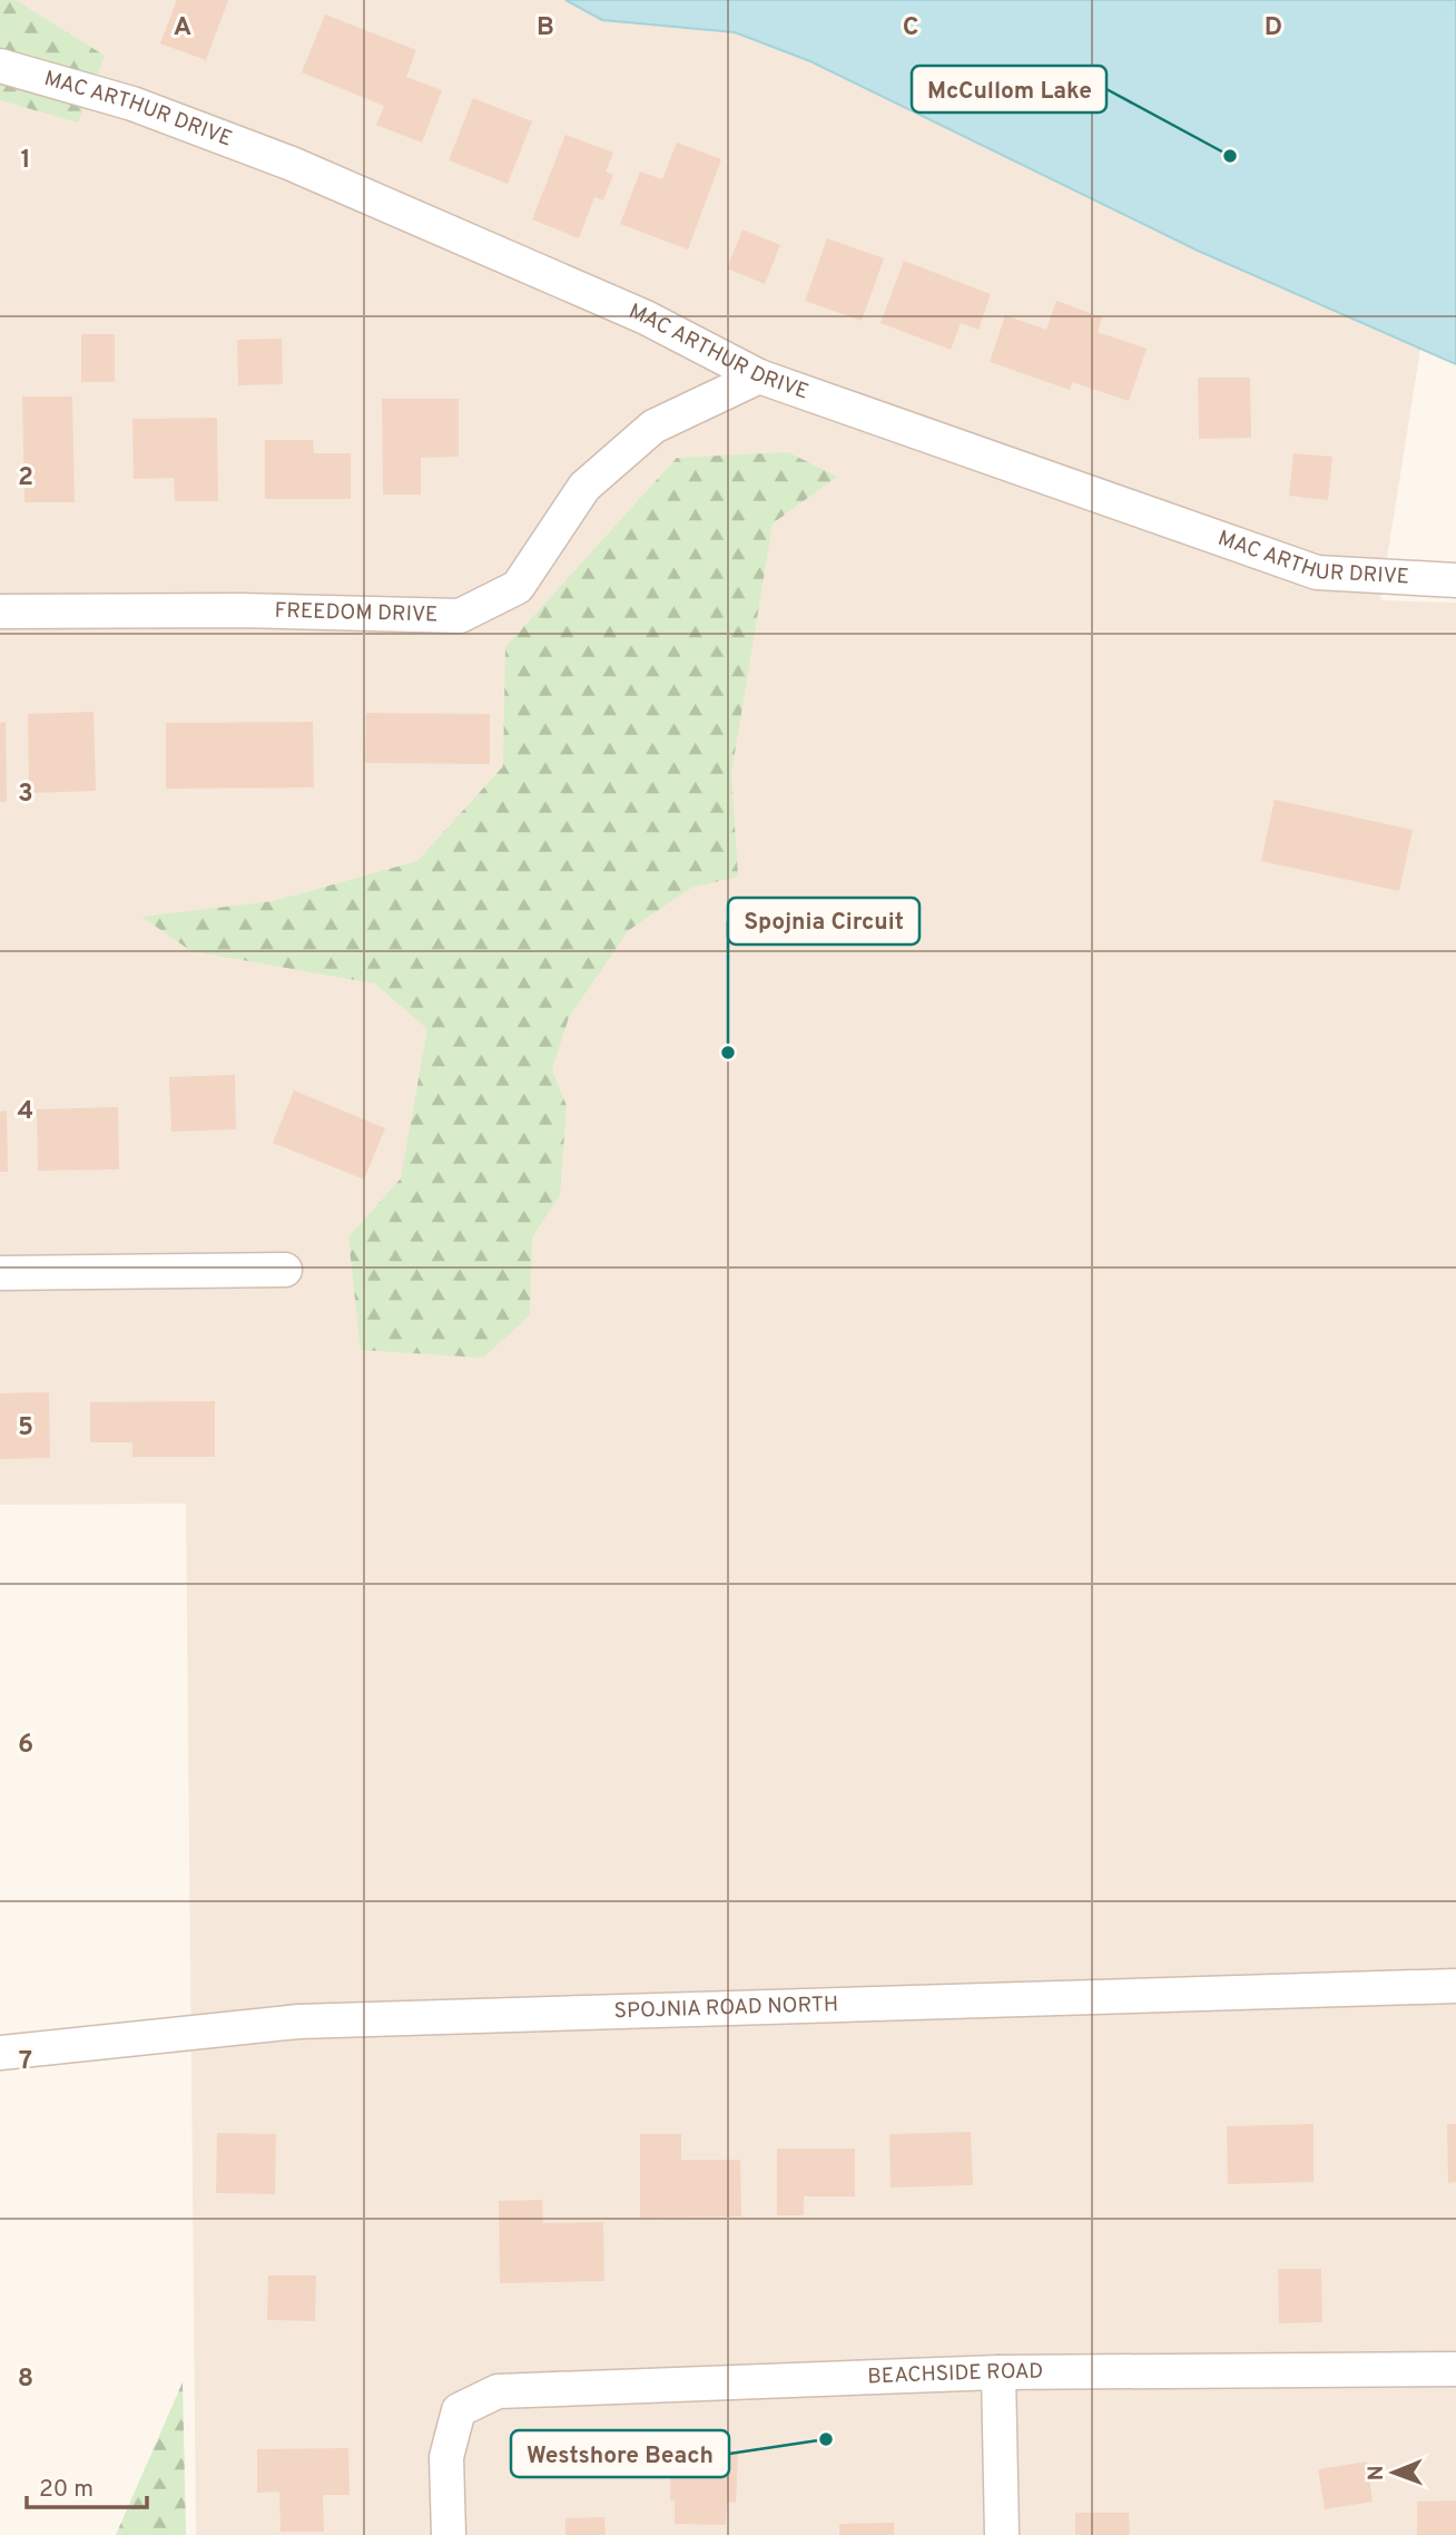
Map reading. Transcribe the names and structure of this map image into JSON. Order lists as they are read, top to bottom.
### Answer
{
  "streets": {
    "street": [
      "MAC ARTHUR DRIVE",
      "FREEDOM DRIVE",
      "SPOJNIA ROAD NORTH",
      "BEACHSIDE ROAD"
    ]
  },
  "crossings": [
    ["MAC ARTHUR DRIVE", "FREEDOM DRIVE"]
  ],
  "places": ["McCullom Lake", "Spojnia Circuit", "Westshore Beach"],
  "scale_bar": "20 m",
  "north": "left",
  "grid": {
    "columns": [
      "A",
      "B",
      "C",
      "D"
    ],
    "rows": [
      "1",
      "2",
      "3",
      "4",
      "5",
      "6",
      "7",
      "8"
    ]
  }
}
